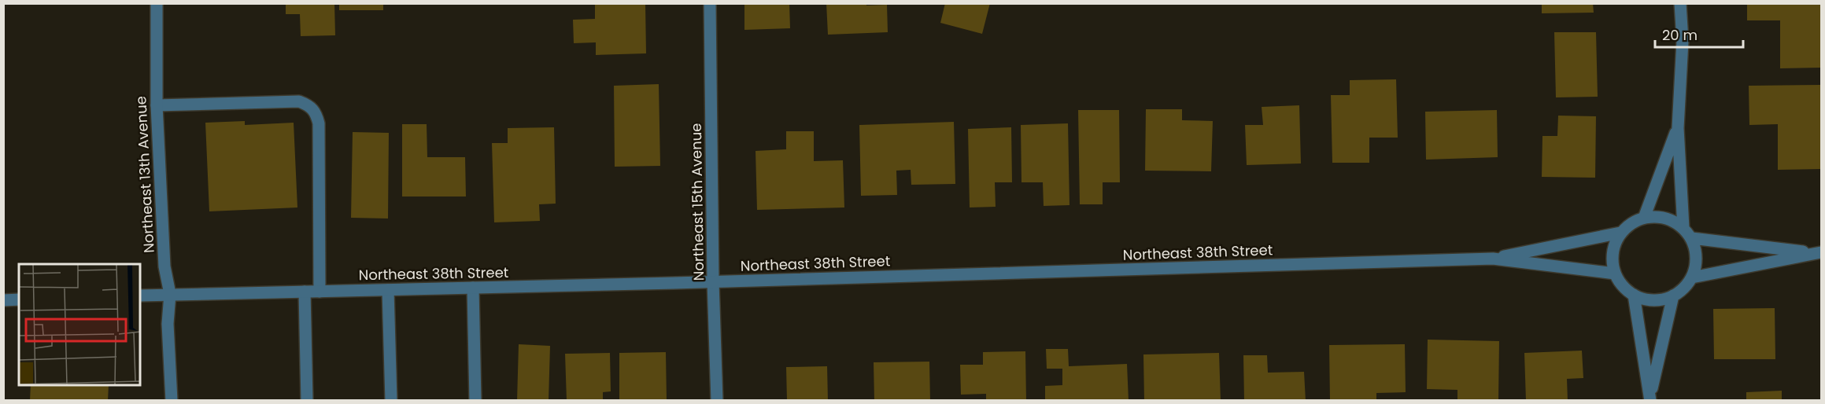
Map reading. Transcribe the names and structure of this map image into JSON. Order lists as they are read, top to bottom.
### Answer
{
  "streets": {
    "street": ["Northeast 13th Avenue", "Northeast 15th Avenue", "Northeast 38th Street"]
  },
  "crossings": [
    ["Northeast 13th Avenue", "Northeast 38th Street"],
    ["Northeast 15th Avenue", "Northeast 38th Street"]
  ],
  "scale_bar": "20 m"
}
